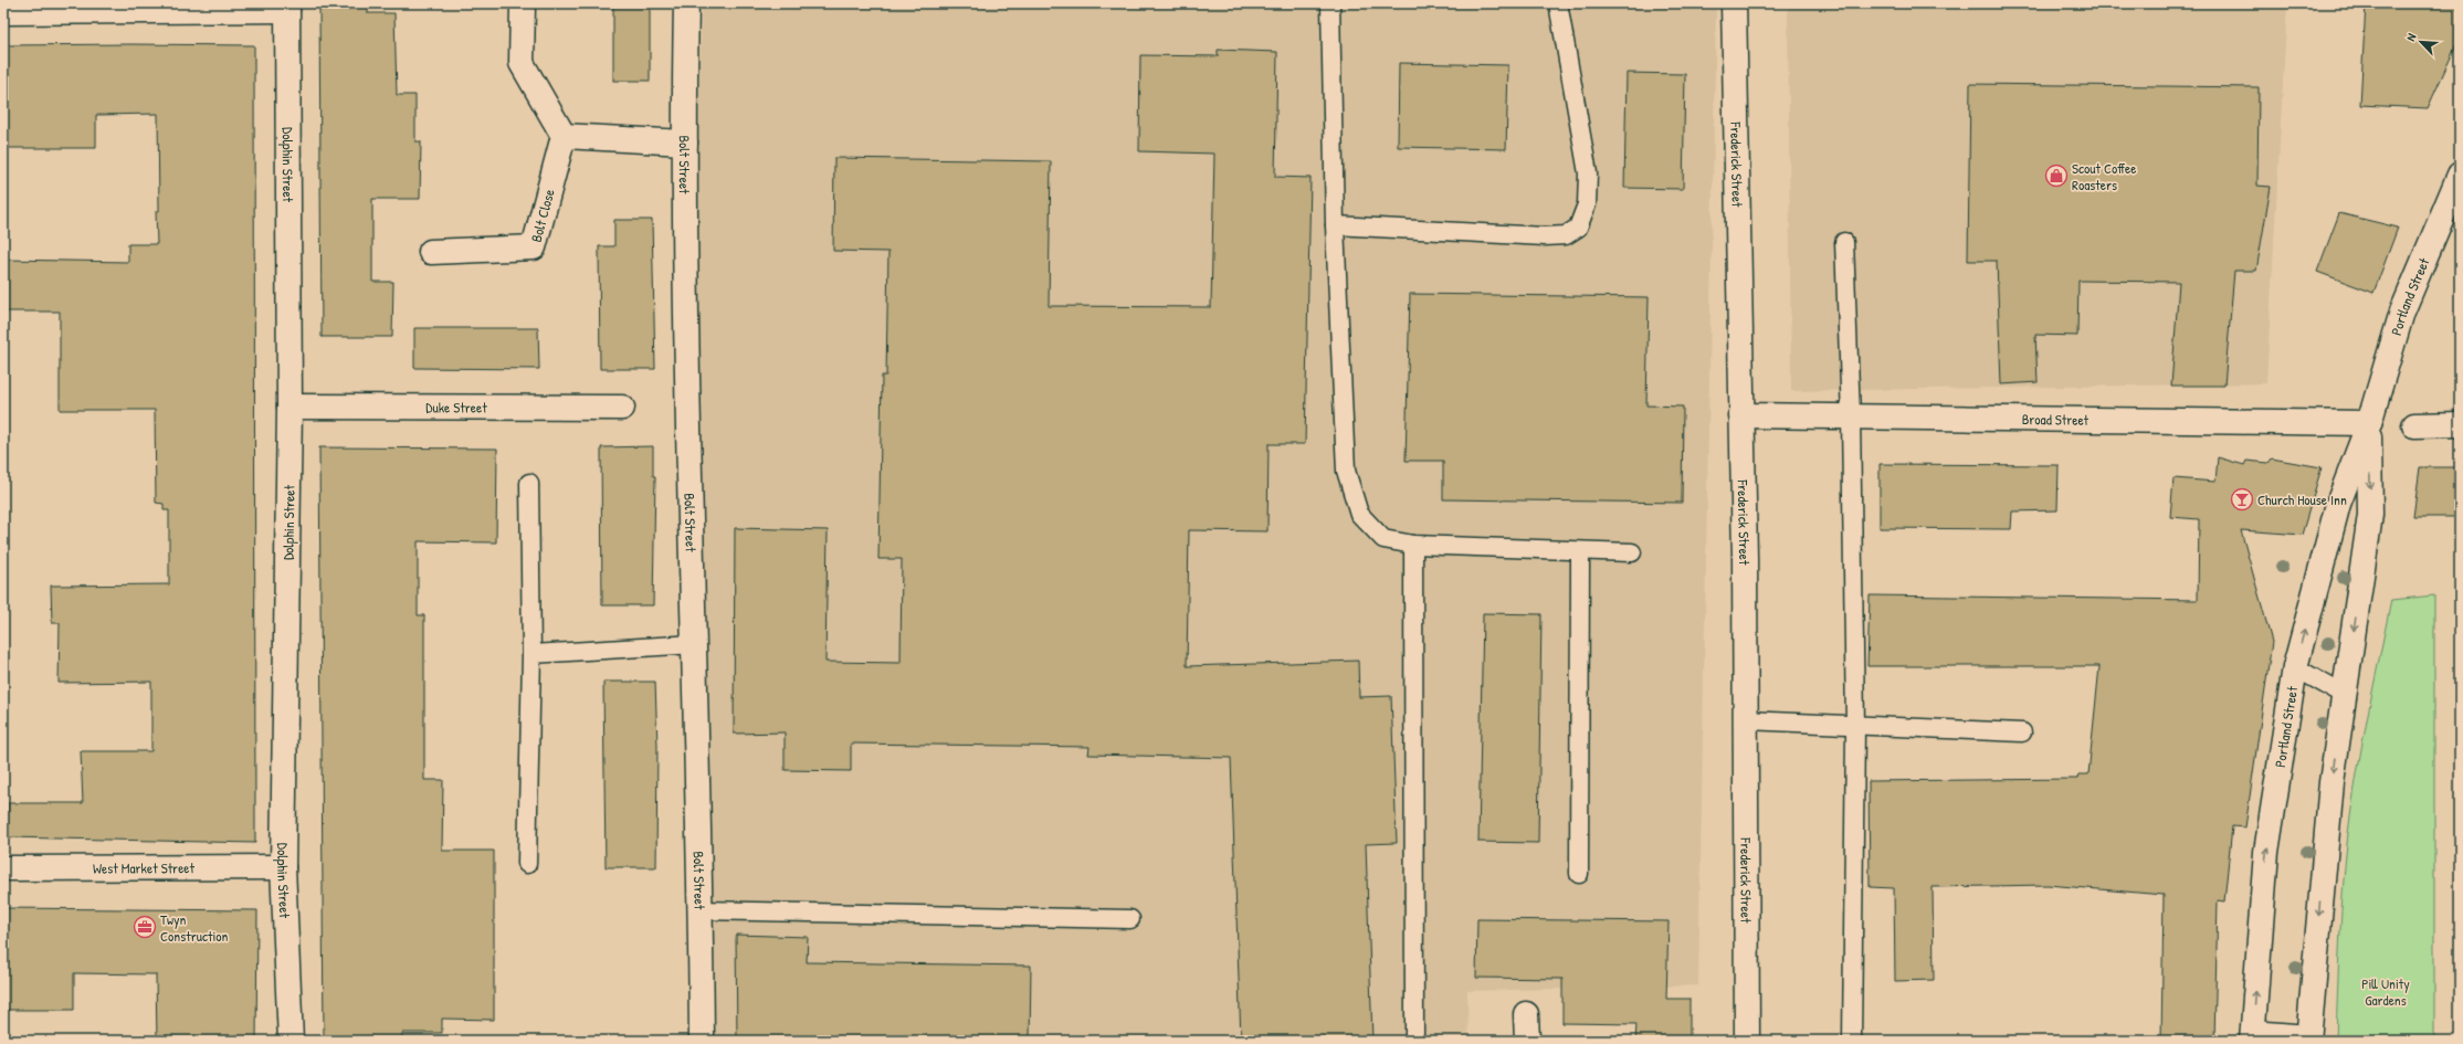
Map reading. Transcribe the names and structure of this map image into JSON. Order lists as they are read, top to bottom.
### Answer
{
  "streets": {
    "street": [
      "Dolphin Street",
      "Bolt Street",
      "Frederick Street",
      "Bolt Close",
      "Portland Street",
      "Duke Street",
      "Broad Street",
      "West Market Street"
    ]
  },
  "crossings": [
    ["Dolphin Street", "Duke Street"],
    ["Dolphin Street", "West Market Street"],
    ["Frederick Street", "Broad Street"],
    ["Portland Street", "Broad Street"]
  ],
  "parks": ["Pill Unity Gardens"],
  "places": {
    "shop": ["Scout Coffee Roasters"],
    "bar": ["Church House Inn"],
    "office": ["Twyn Construction"]
  },
  "north": "top left"
}
